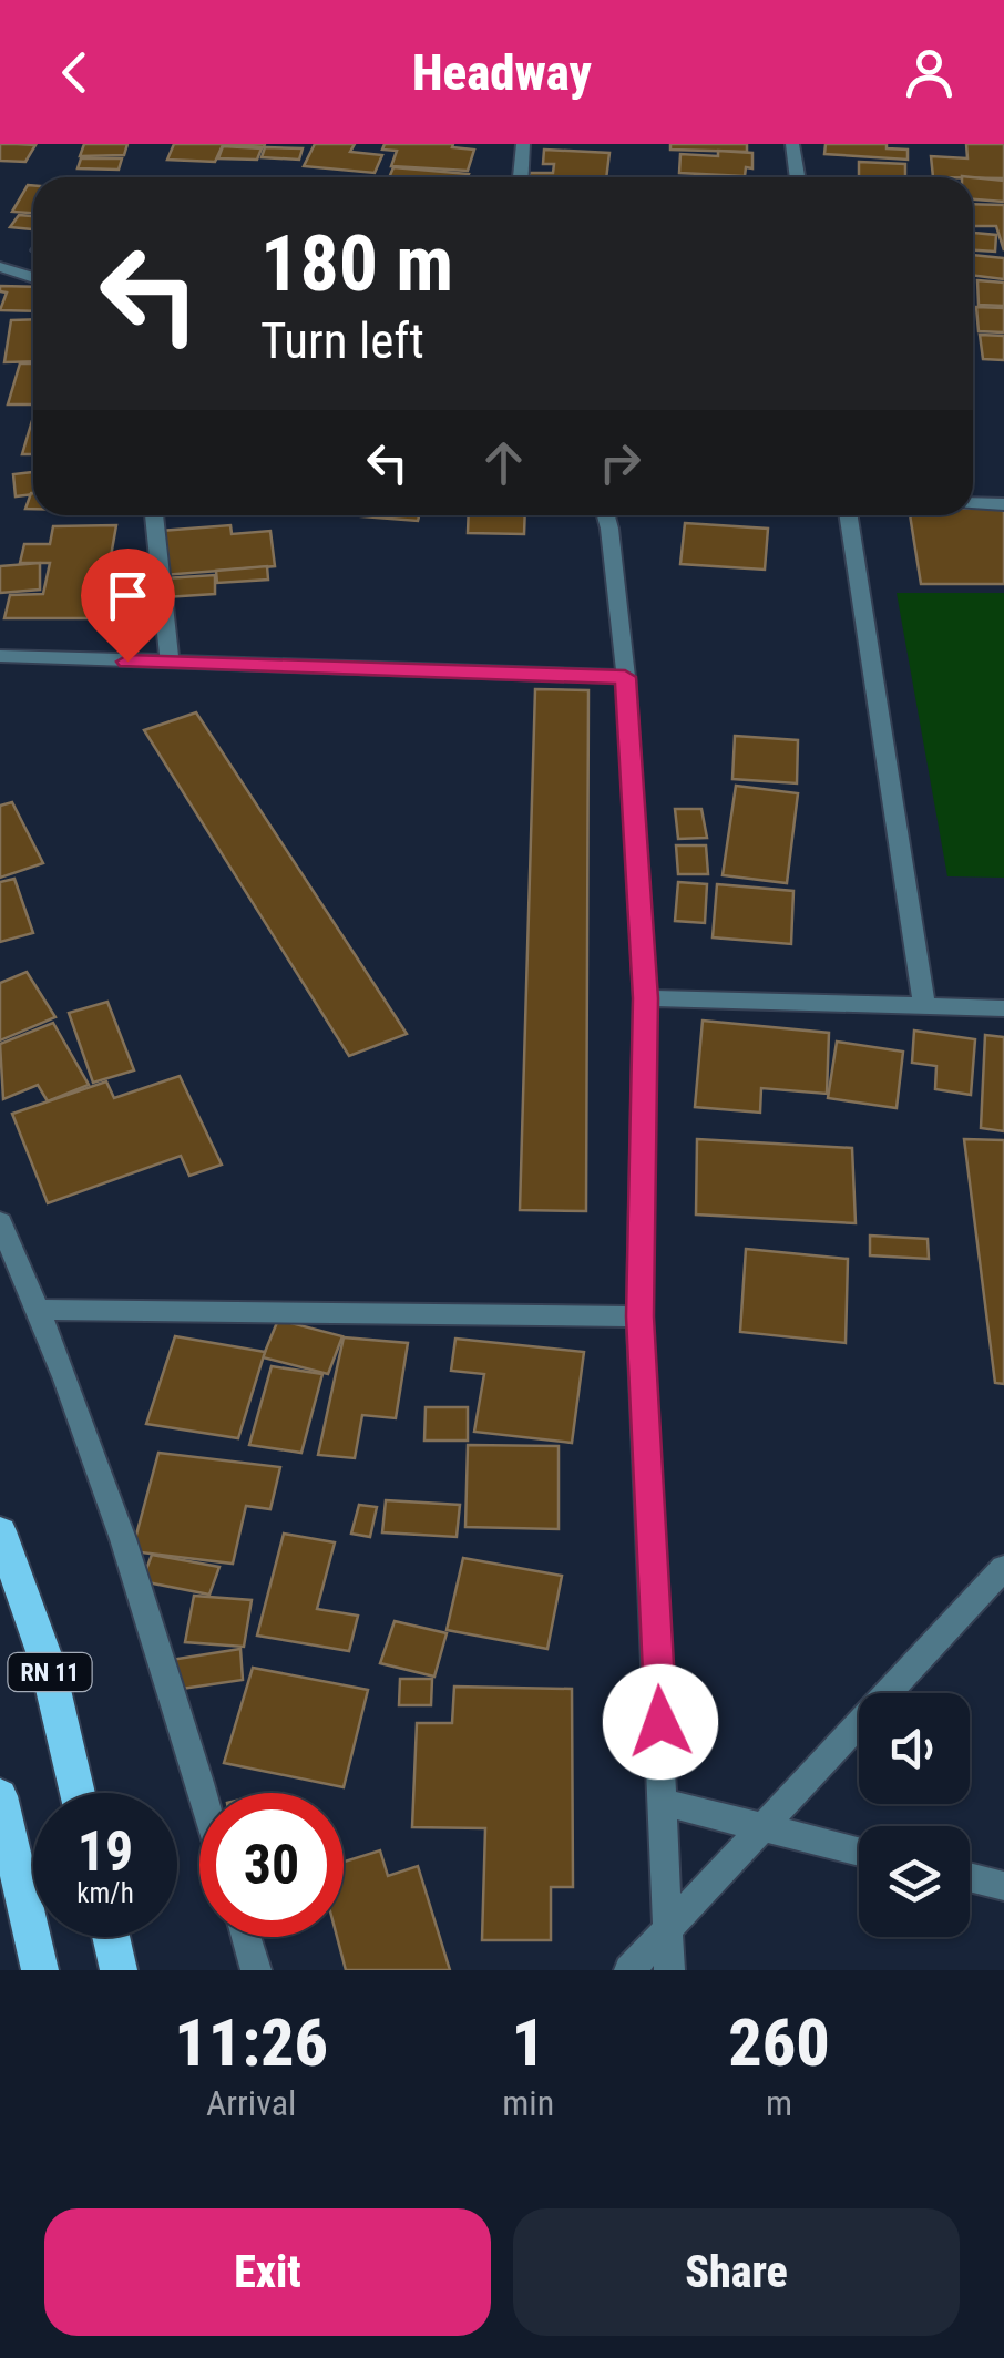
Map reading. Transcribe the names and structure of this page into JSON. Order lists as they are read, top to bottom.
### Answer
{
  "streets": {
    "main road": ["RN 11"]
  },
  "page": {
    "header": "Headway",
    "turn": ["180 m", "Turn left"],
    "speed": "19 km/h",
    "limit": "30",
    "eta": [
      "11:26",
      "Arrival",
      "1",
      "min",
      "260",
      "m"
    ],
    "buttons": ["Exit", "Share"]
  }
}
